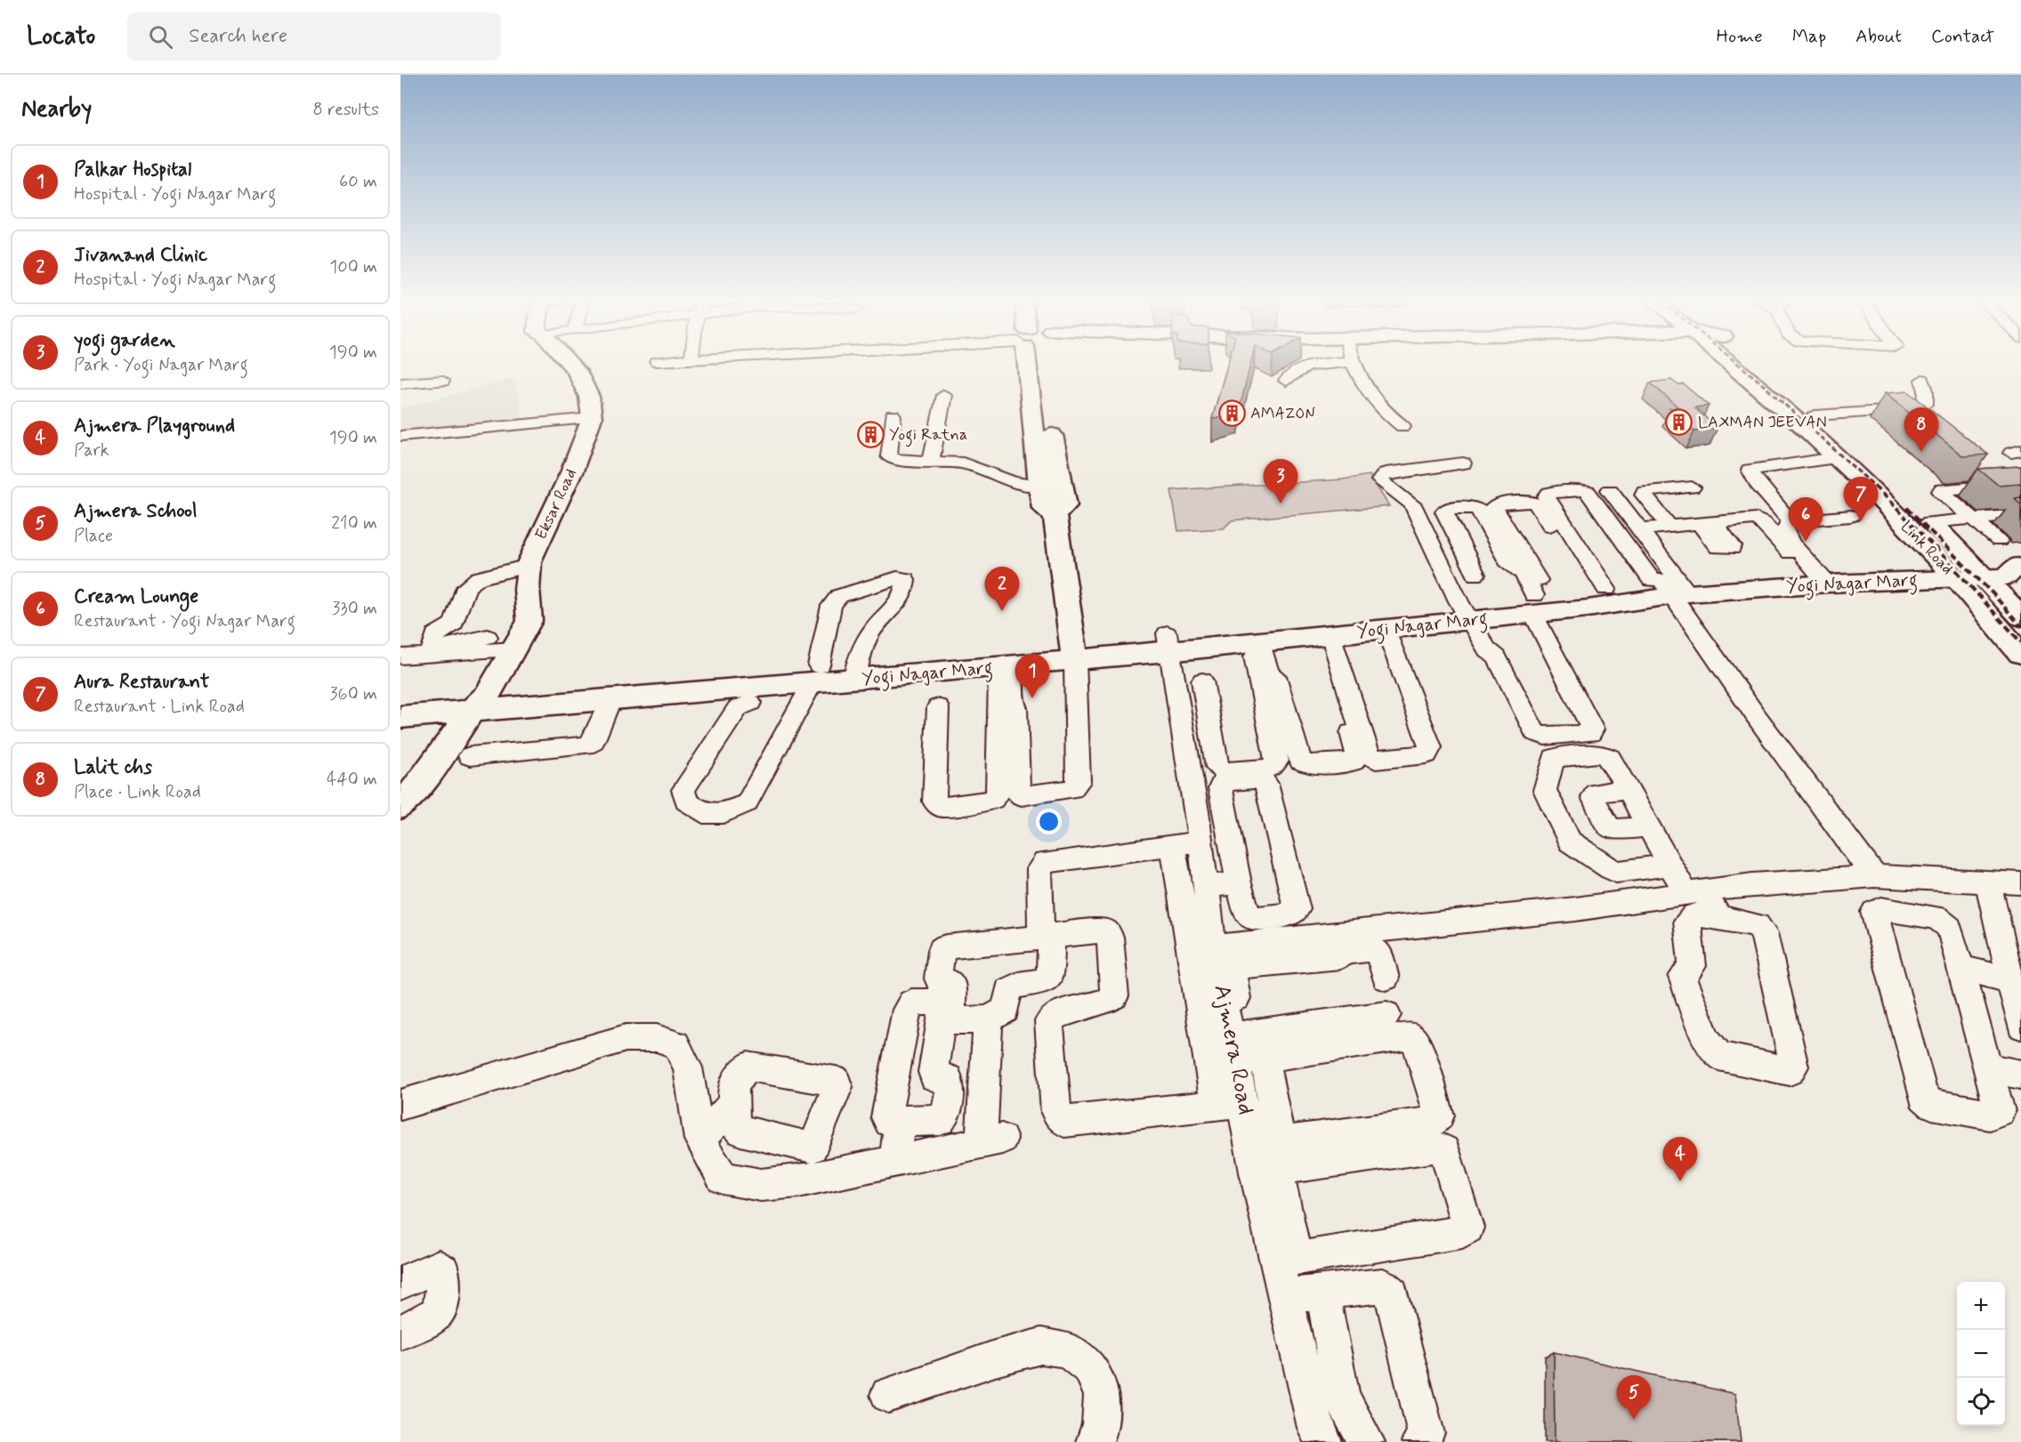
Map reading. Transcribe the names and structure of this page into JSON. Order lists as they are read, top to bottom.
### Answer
{
  "streets": {
    "street": [
      "Eksar Road",
      "Link Road",
      "Yogi Nagar Marg",
      "Ajmera Road"
    ]
  },
  "crossings": [
    ["Eksar Road", "Yogi Nagar Marg"],
    ["Link Road", "Yogi Nagar Marg"],
    ["Yogi Nagar Marg", "Ajmera Road"]
  ],
  "places": {
    "building": ["AMAZON", "LAXMAN JEEVAN", "Yogi Ratna"]
  },
  "page": {
    "header": "Locato",
    "search": "Search here",
    "nav": [
      "Home",
      "Map",
      "About",
      "Contact"
    ],
    "heading": ["Nearby", "8 results"],
    "list": [
      {
        "mark": "1",
        "name": "Palkar Hospital",
        "note": "Hospital · Yogi Nagar Marg",
        "value": "60 m"
      },
      {
        "mark": "2",
        "name": "Jivanand Clinic",
        "note": "Hospital · Yogi Nagar Marg",
        "value": "100 m"
      },
      {
        "mark": "3",
        "name": "yogi garden",
        "note": "Park · Yogi Nagar Marg",
        "value": "190 m"
      },
      {
        "mark": "4",
        "name": "Ajmera Playground",
        "note": "Park",
        "value": "190 m"
      },
      {
        "mark": "5",
        "name": "Ajmera School",
        "note": "Place",
        "value": "210 m"
      },
      {
        "mark": "6",
        "name": "Cream Lounge",
        "note": "Restaurant · Yogi Nagar Marg",
        "value": "330 m"
      },
      {
        "mark": "7",
        "name": "Aura Restaurant",
        "note": "Restaurant · Link Road",
        "value": "360 m"
      },
      {
        "mark": "8",
        "name": "Lalit chs",
        "note": "Place · Link Road",
        "value": "440 m"
      }
    ],
    "pins": [
      "8",
      "3",
      "7",
      "6",
      "2",
      "1",
      "4",
      "5"
    ],
    "map_buttons": ["+", "−"]
  }
}
